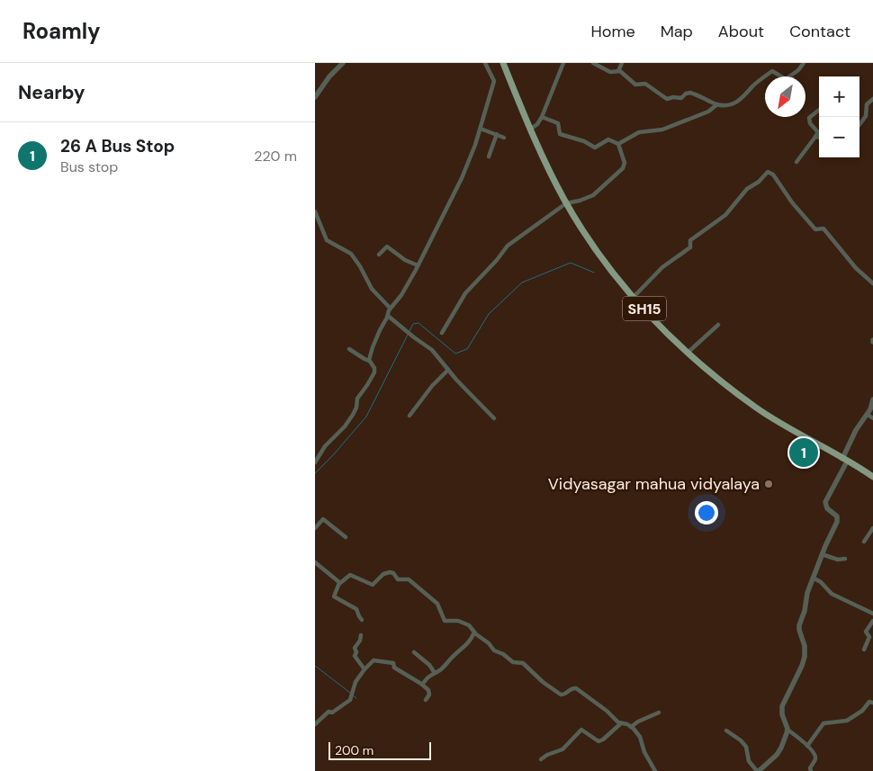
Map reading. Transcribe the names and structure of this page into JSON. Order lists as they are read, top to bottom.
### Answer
{
  "streets": {
    "main road": ["SH15"]
  },
  "places": ["Vidyasagar mahua vidyalaya"],
  "scale_bar": "200 m",
  "north": "bottom left",
  "page": {
    "header": "Roamly",
    "nav": [
      "Home",
      "Map",
      "About",
      "Contact"
    ],
    "heading": "Nearby",
    "map_buttons": ["+", "−"],
    "list": [
      {
        "mark": "1",
        "name": "26 A Bus Stop",
        "note": "Bus stop",
        "value": "220 m"
      }
    ],
    "pins": "1",
    "scale": "200 m"
  }
}
